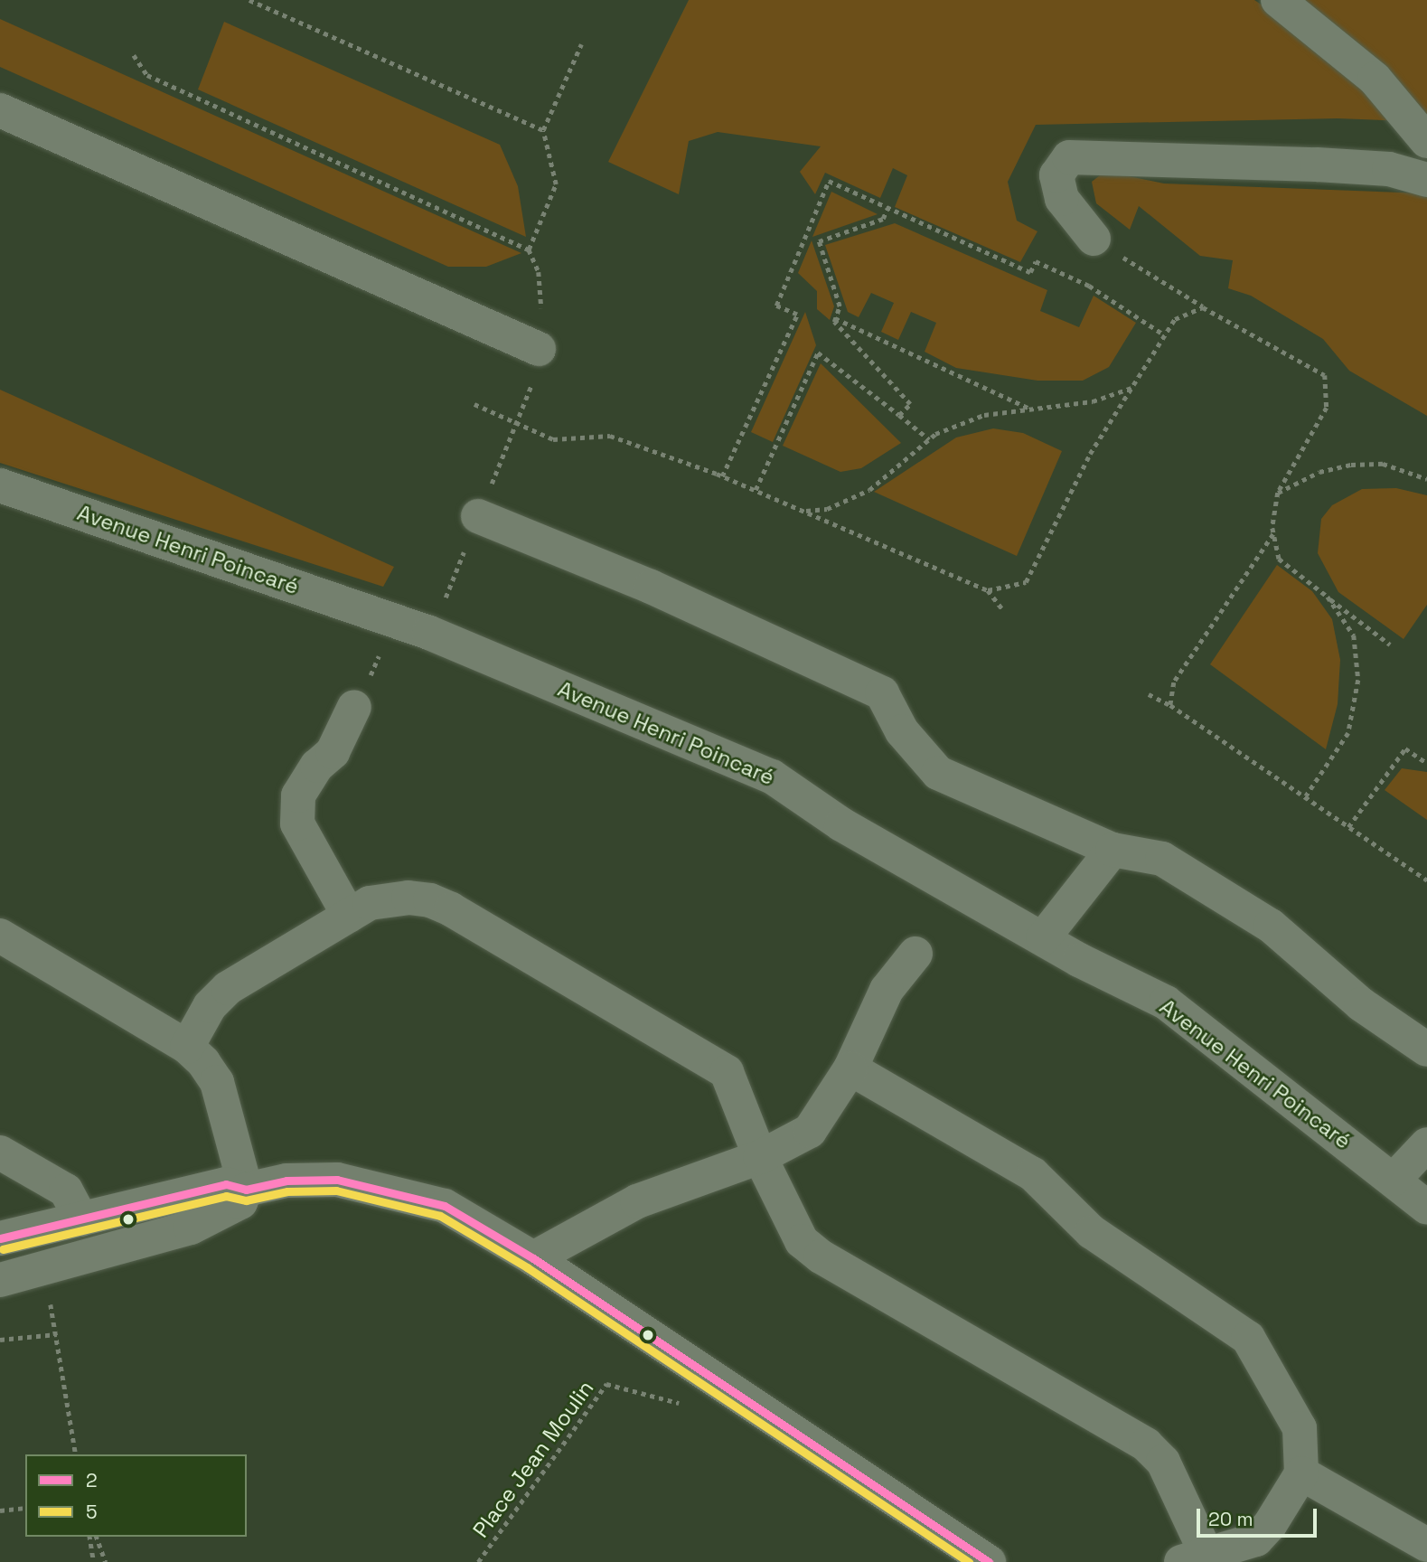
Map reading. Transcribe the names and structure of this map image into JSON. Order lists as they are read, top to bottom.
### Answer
{
  "streets": {
    "street": ["Avenue Henri Poincaré"],
    "path": ["Place Jean Moulin"]
  },
  "lines": ["transit line 2", "transit line 5"],
  "legend": ["2", "5"],
  "scale_bar": "20 m"
}
